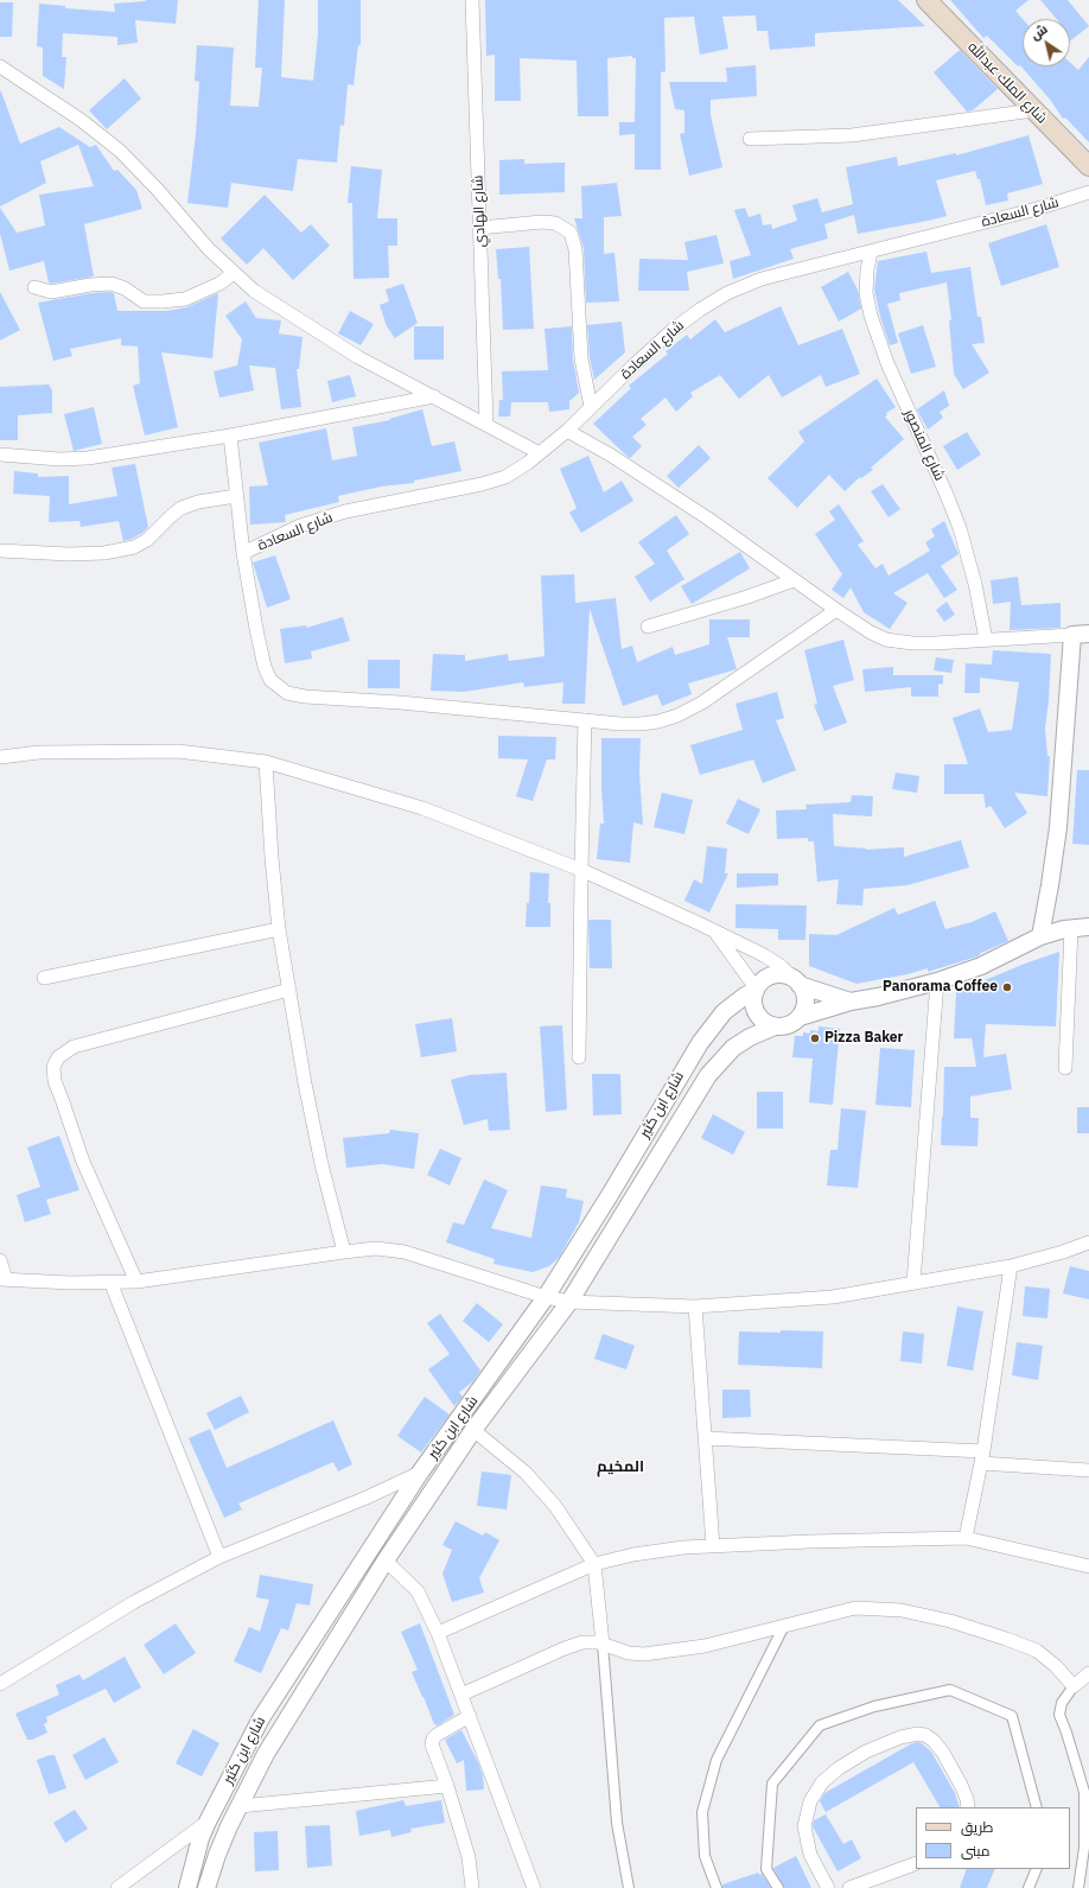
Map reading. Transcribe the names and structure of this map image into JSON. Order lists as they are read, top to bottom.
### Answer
{
  "streets": {
    "main road": ["شارع الملك عبدالله"],
    "street": [
      "شارع الهادي",
      "شارع السعادة",
      "شارع المنصور",
      "شارع ابن كثير"
    ]
  },
  "crossings": [
    ["شارع السعادة", "شارع المنصور"]
  ],
  "districts": ["المخيم"],
  "places": ["Panorama Coffee", "Pizza Baker"],
  "legend": ["طريق", "مبنى"],
  "north": "top left"
}
